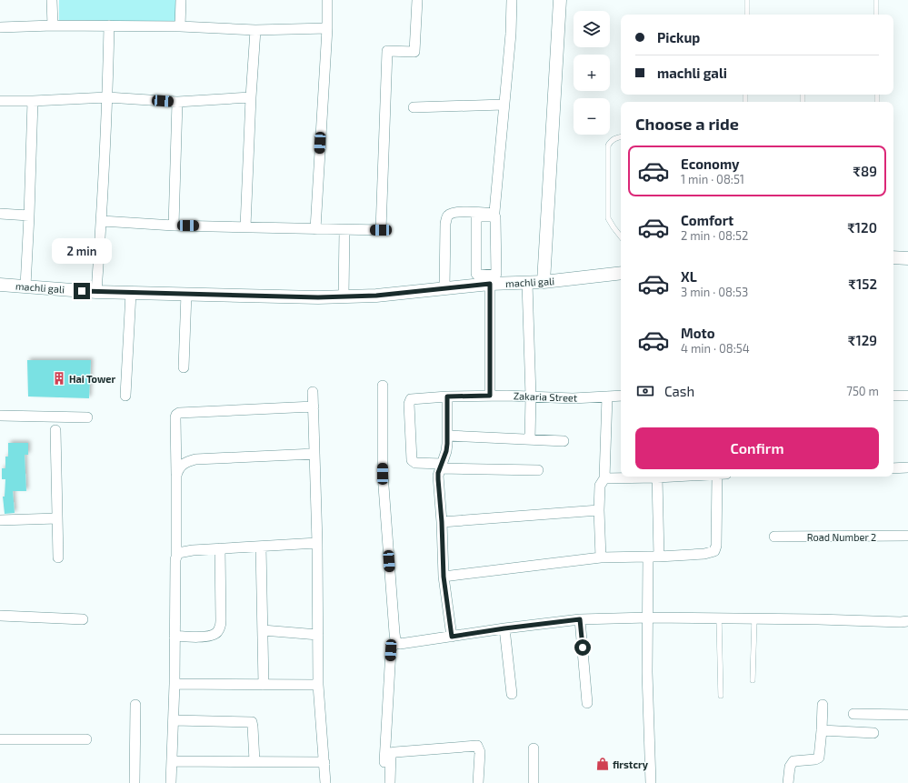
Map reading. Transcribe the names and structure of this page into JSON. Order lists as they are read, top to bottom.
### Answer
{
  "streets": {
    "street": ["machli gali", "Zakaria Street", "Road Number 2"]
  },
  "places": {
    "building": ["Hai Tower"],
    "shop": ["firstcry"]
  },
  "page": {
    "map_buttons": ["+", "−"],
    "banner": ["Pickup", "machli gali"],
    "heading": "Choose a ride",
    "list": [
      {
        "name": "Economy",
        "note": "1 min · 08:51",
        "value": "₹89"
      },
      {
        "name": "Comfort",
        "note": "2 min · 08:52",
        "value": "₹120"
      },
      {
        "name": "XL",
        "note": "3 min · 08:53",
        "value": "₹152"
      },
      {
        "name": "Moto",
        "note": "4 min · 08:54",
        "value": "₹129"
      }
    ],
    "bubble": "2 min",
    "pay": ["Cash", "750 m"],
    "buttons": "Confirm"
  }
}
